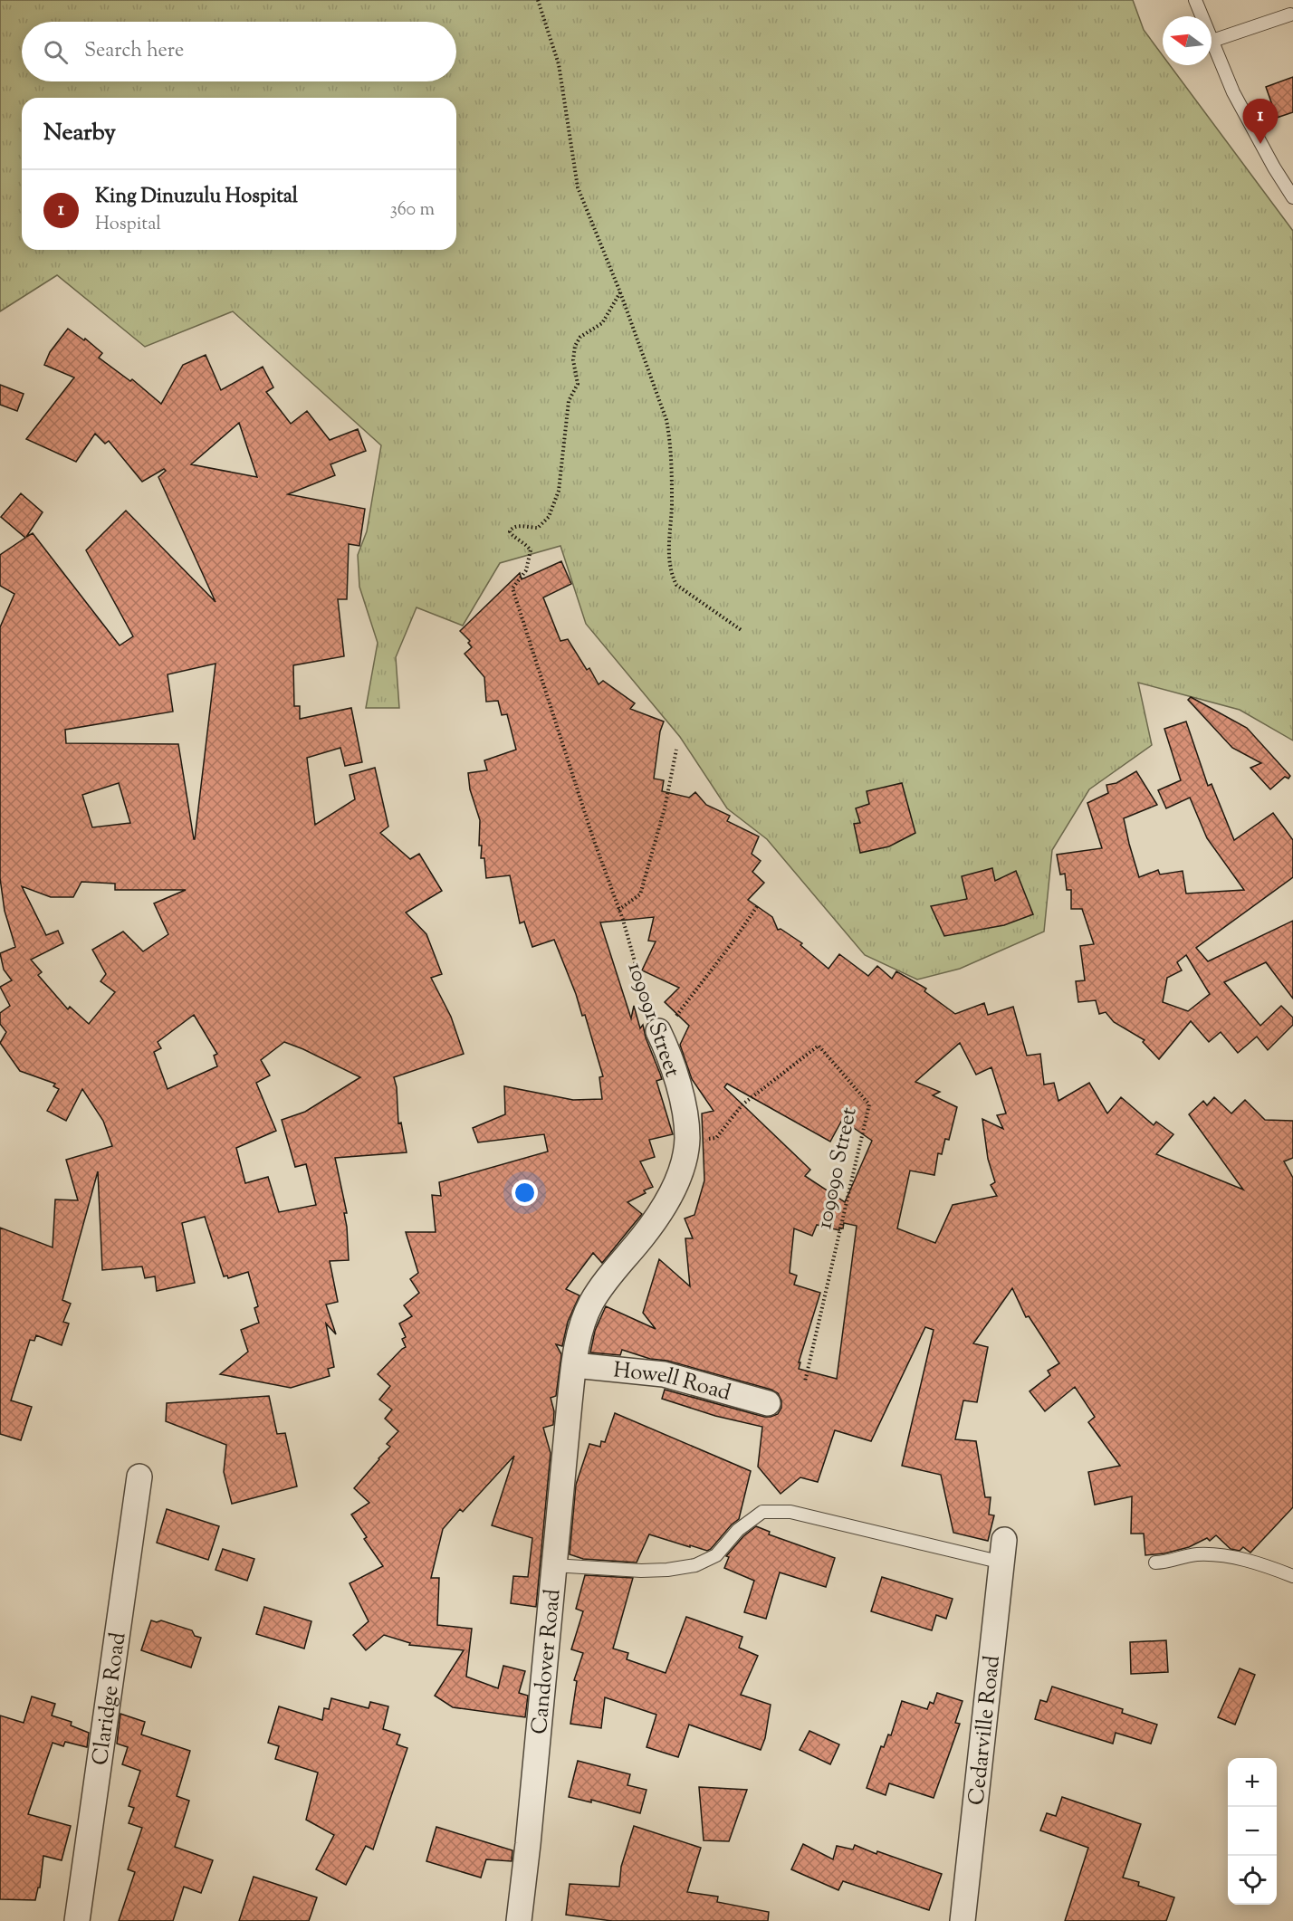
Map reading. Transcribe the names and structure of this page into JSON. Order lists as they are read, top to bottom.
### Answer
{
  "streets": {
    "street": [
      "109091 Street",
      "Howell Road",
      "Candover Road",
      "Claridge Road",
      "Cedarville Road"
    ],
    "path": ["109090 Street"]
  },
  "crossings": [
    ["109091 Street", "109090 Street"],
    ["109091 Street", "Howell Road"],
    ["109091 Street", "Candover Road"]
  ],
  "north": "left",
  "page": {
    "search": "Search here",
    "heading": "Nearby",
    "pins": "1",
    "list": [
      {
        "mark": "1",
        "name": "King Dinuzulu Hospital",
        "note": "Hospital",
        "value": "360 m"
      }
    ],
    "map_buttons": ["+", "−"]
  }
}
